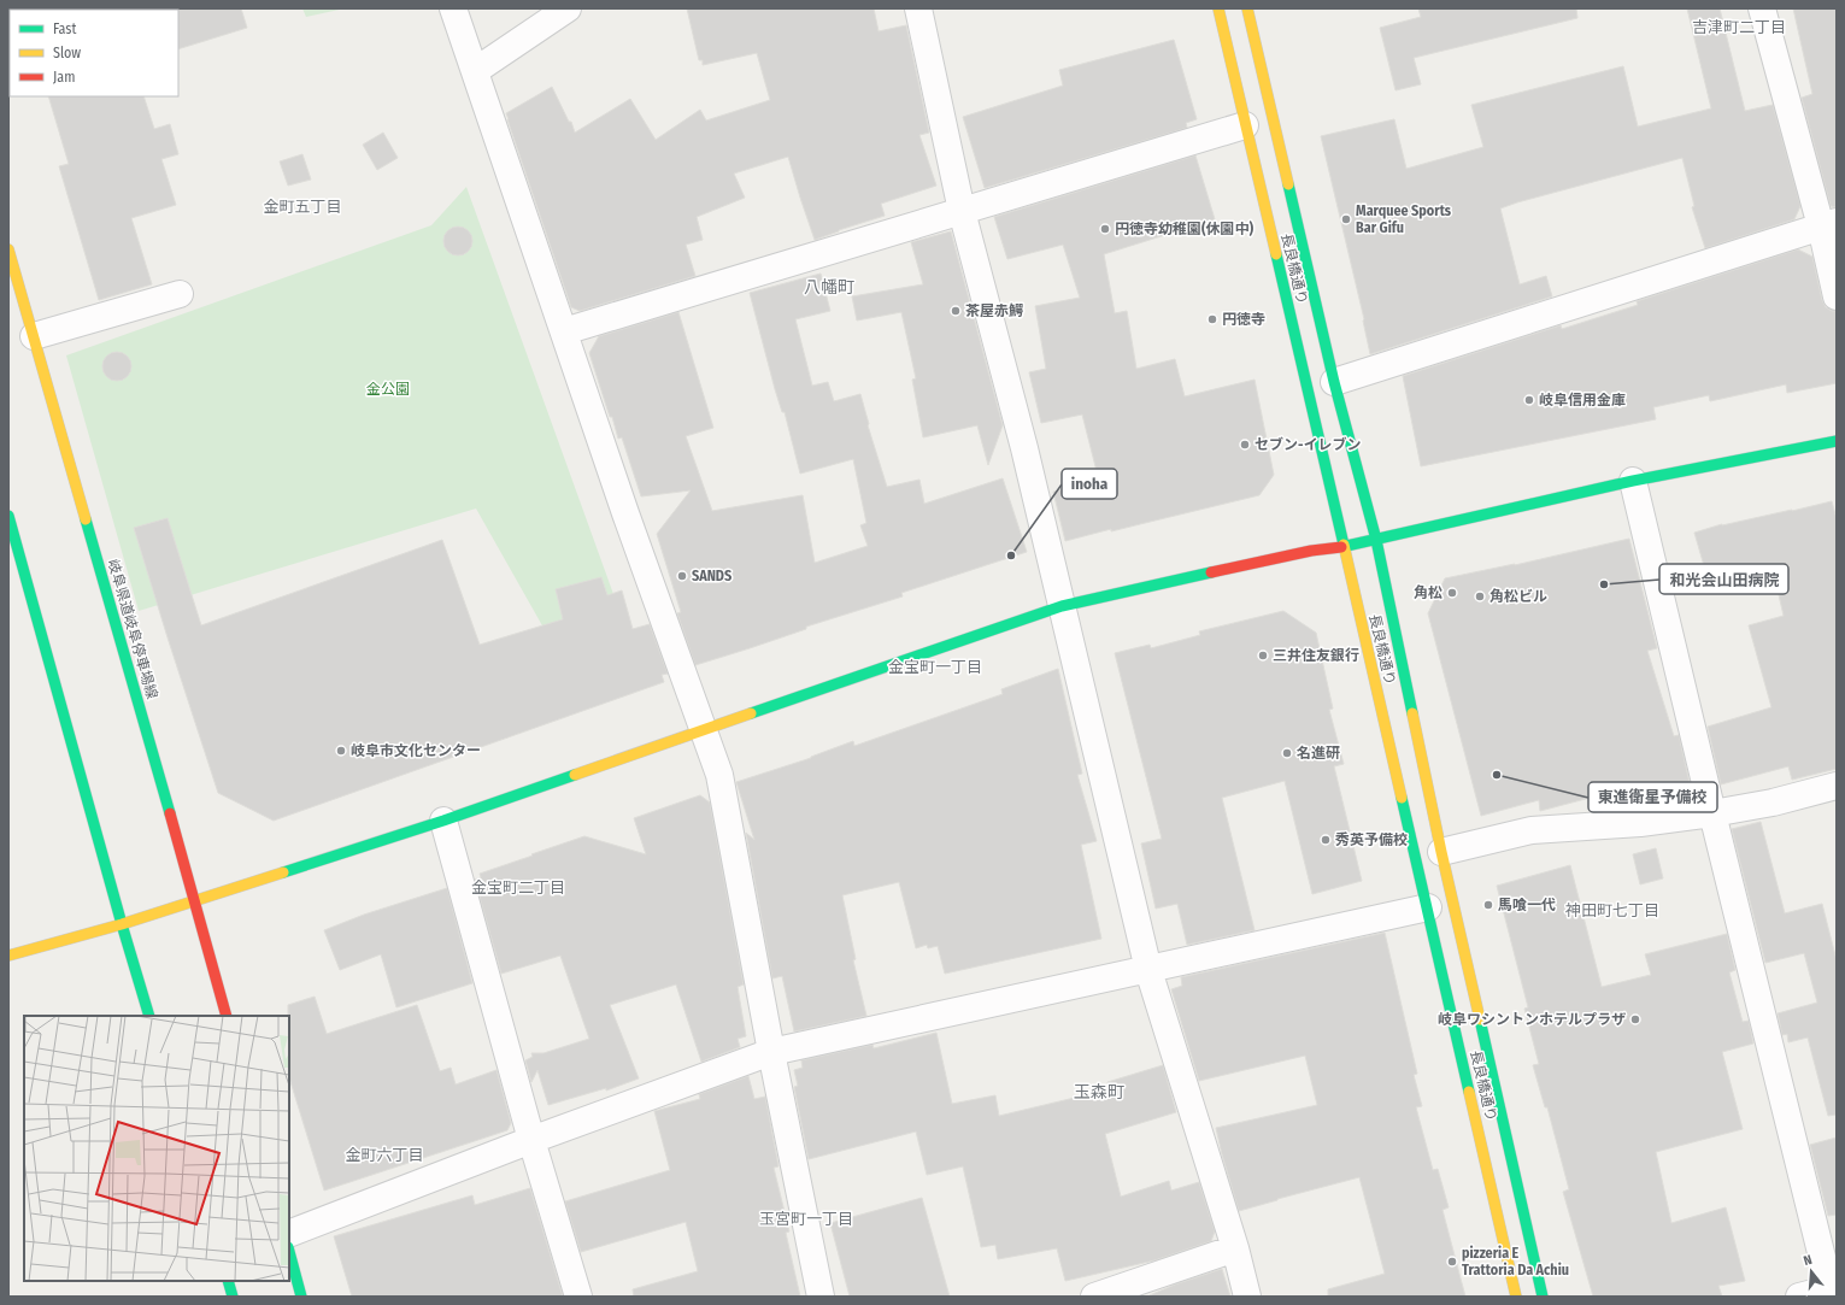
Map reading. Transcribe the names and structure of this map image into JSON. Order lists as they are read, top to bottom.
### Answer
{
  "streets": {
    "main road": ["長良橋通り", "岐阜県道岐阜停車場線"]
  },
  "districts": [
    "吉津町二丁目",
    "金町五丁目",
    "八幡町",
    "金宝町一丁目",
    "金宝町二丁目",
    "神田町七丁目",
    "玉森町",
    "金町六丁目",
    "玉宮町一丁目"
  ],
  "parks": ["金公園"],
  "places": [
    "Marquee Sports Bar Gifu",
    "円徳寺幼稚園(休園中)",
    "茶屋赤鰐",
    "円徳寺",
    "岐阜信用金庫",
    "セブン-イレブン",
    "inoha",
    "SANDS",
    "和光会山田病院",
    "角松",
    "角松ビル",
    "三井住友銀行",
    "岐阜市文化センター",
    "名進研",
    "東進衛星予備校",
    "秀英予備校",
    "馬喰一代",
    "岐阜ワシントンホテルプラザ",
    "pizzeria E Trattoria Da Achiu"
  ],
  "legend": ["Fast", "Slow", "Jam"],
  "north": "top"
}
